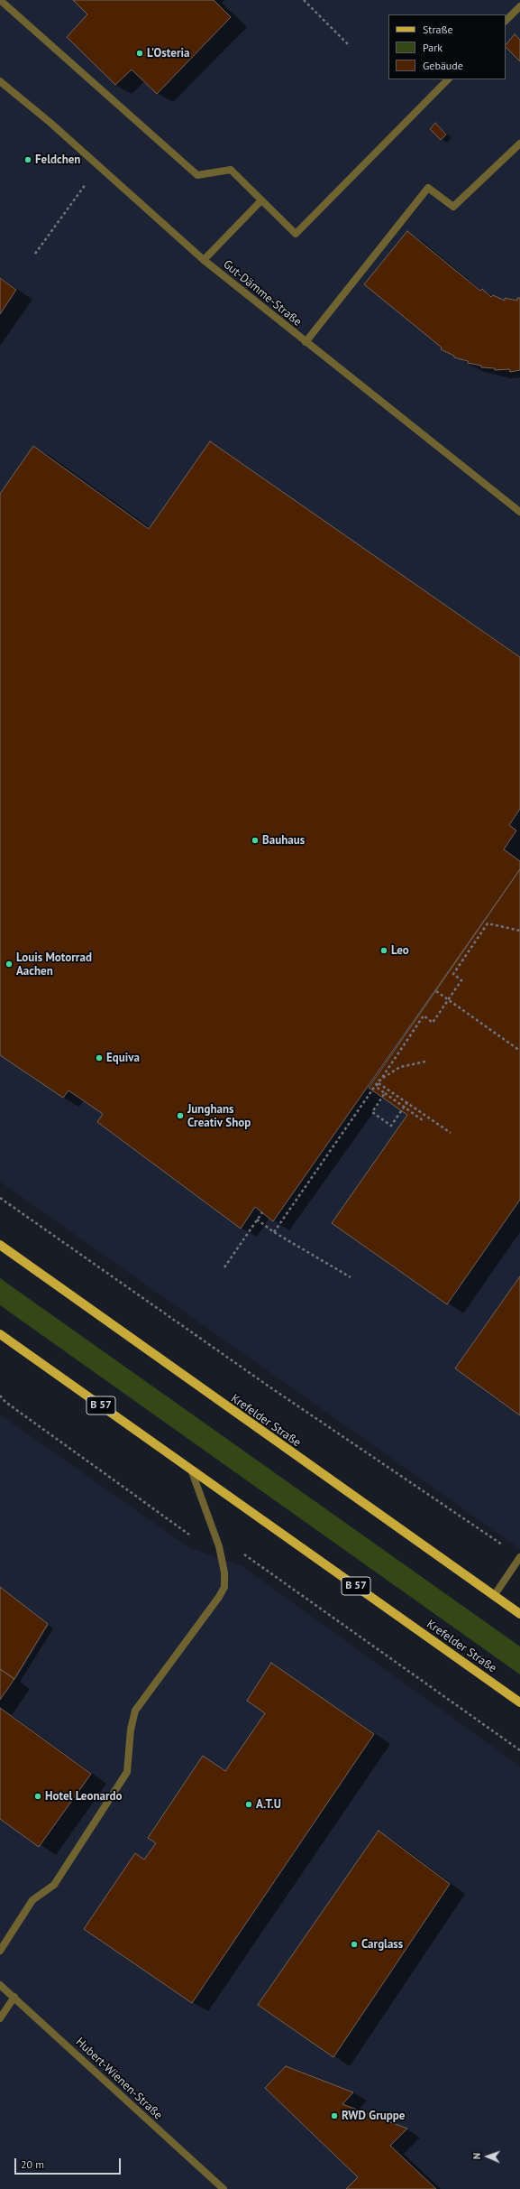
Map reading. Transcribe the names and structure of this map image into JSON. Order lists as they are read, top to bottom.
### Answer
{
  "streets": {
    "main road": ["B 57", "Krefelder Straße"],
    "street": ["Gut-Dämme-Straße", "Hubert-Wienen-Straße"]
  },
  "places": [
    "L'Osteria",
    "Feldchen",
    "Bauhaus",
    "Leo",
    "Louis Motorrad Aachen",
    "Equiva",
    "Junghans Creativ Shop",
    "Hotel Leonardo",
    "A.T.U",
    "Carglass",
    "RWD Gruppe"
  ],
  "legend": ["Straße", "Park", "Gebäude"],
  "scale_bar": "20 m",
  "north": "left"
}
